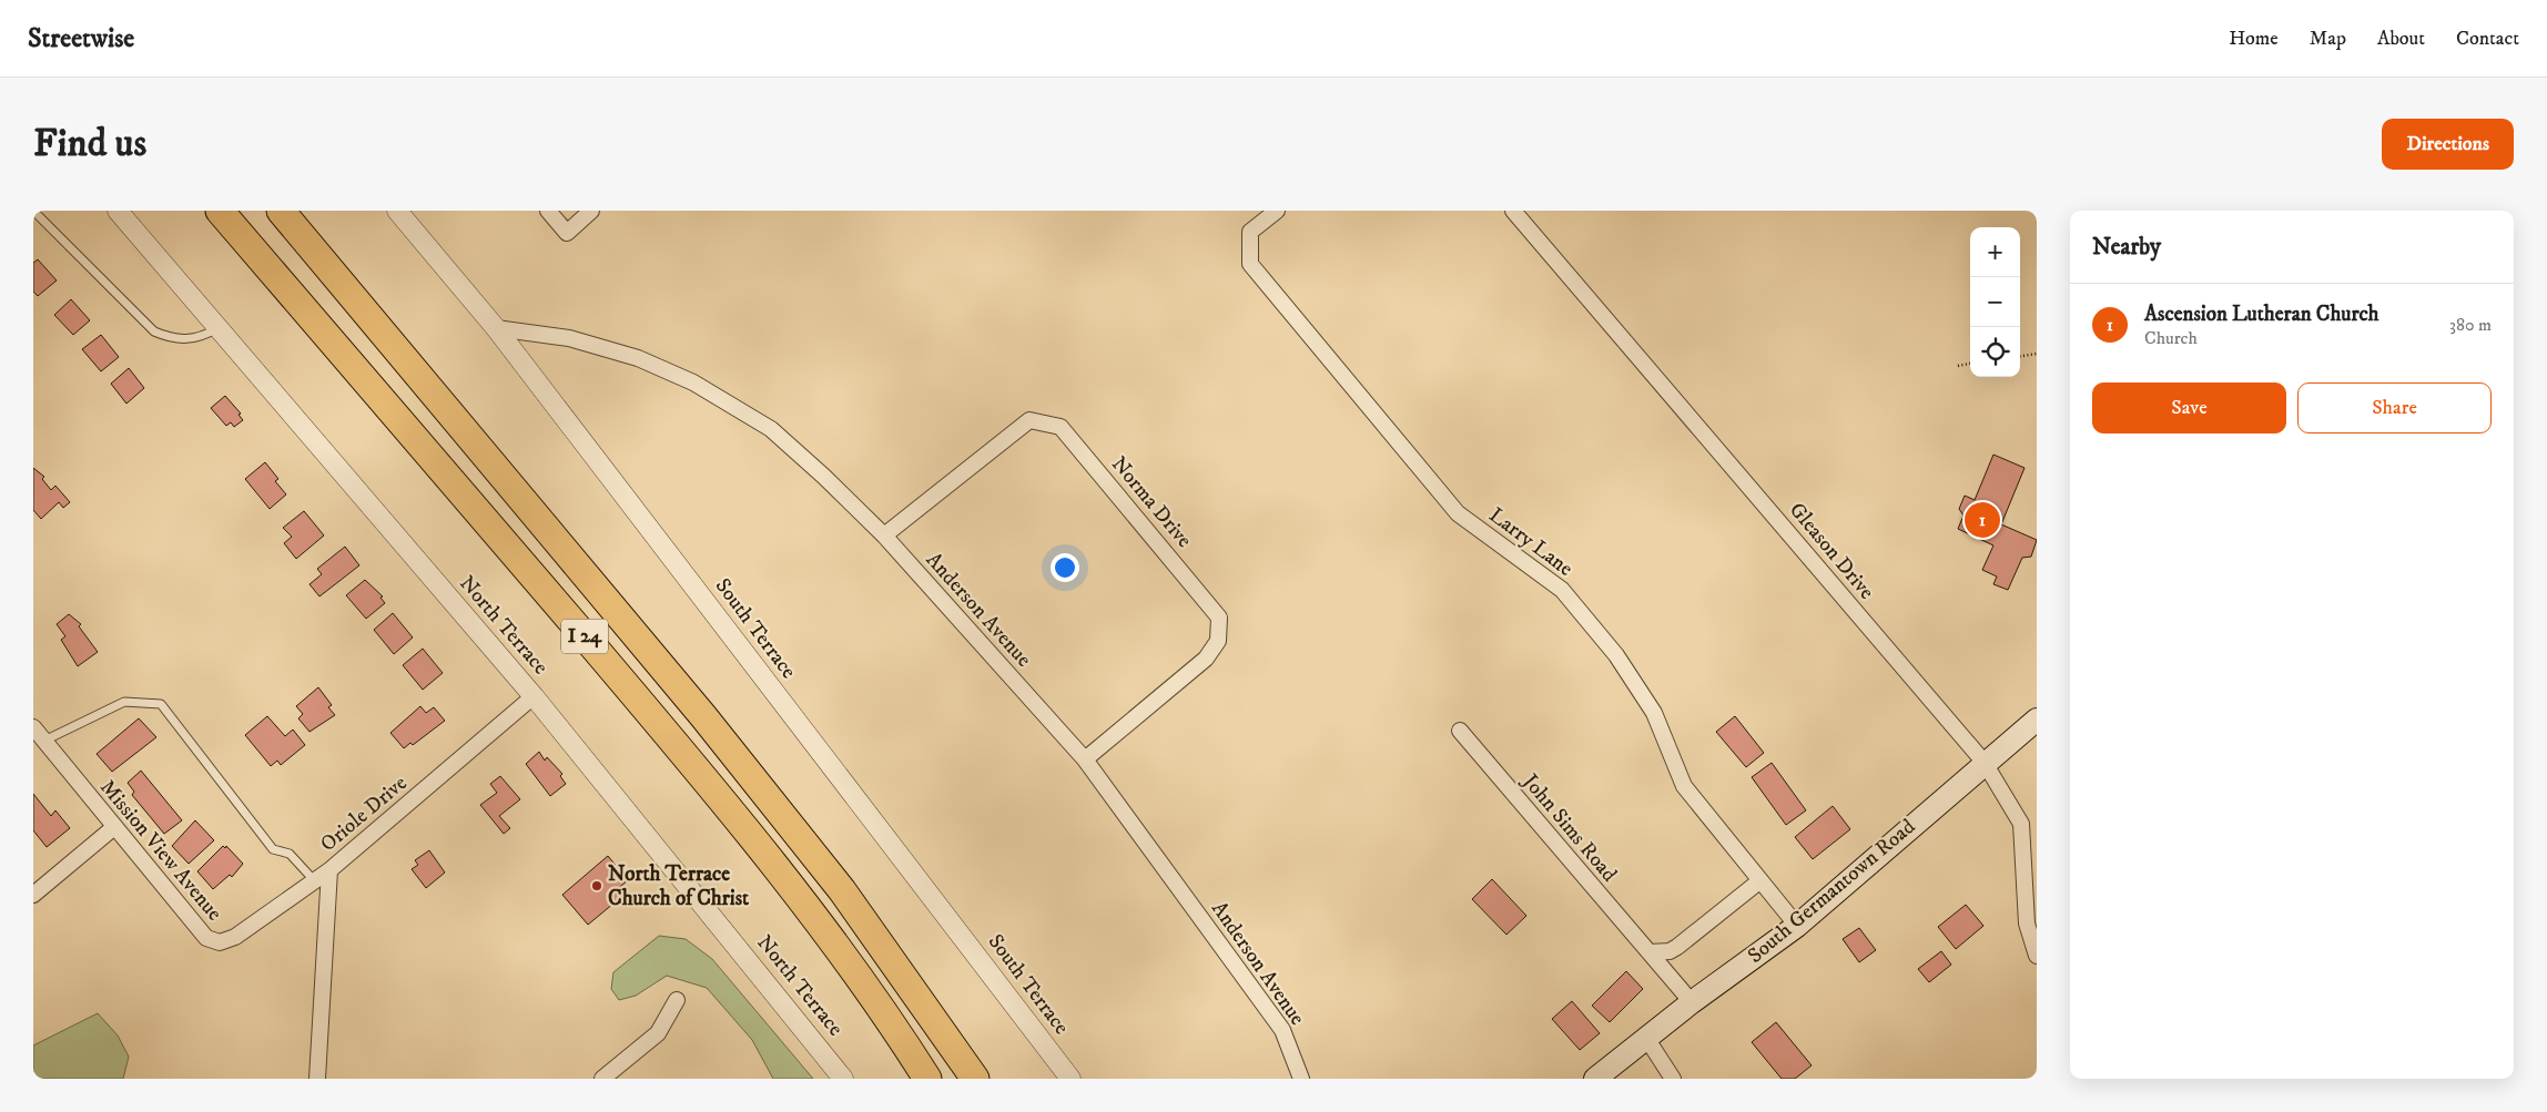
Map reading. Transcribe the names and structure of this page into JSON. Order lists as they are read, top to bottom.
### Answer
{
  "streets": {
    "highway": ["I 24"],
    "main road": ["South Germantown Road"],
    "street": [
      "Norma Drive",
      "Larry Lane",
      "Gleason Drive",
      "Anderson Avenue",
      "North Terrace",
      "South Terrace",
      "Oriole Drive",
      "John Sims Road",
      "Mission View Avenue"
    ]
  },
  "crossings": [
    ["Norma Drive", "Anderson Avenue"],
    ["Larry Lane", "South Germantown Road"],
    ["Gleason Drive", "South Germantown Road"],
    ["Anderson Avenue", "South Terrace"],
    ["North Terrace", "Oriole Drive"],
    ["Oriole Drive", "Mission View Avenue"],
    ["John Sims Road", "South Germantown Road"]
  ],
  "places": ["North Terrace Church of Christ"],
  "page": {
    "header": "Streetwise",
    "nav": [
      "Home",
      "Map",
      "About",
      "Contact"
    ],
    "buttons": [
      "Directions",
      ["Save", "Share"]
    ],
    "title": "Find us",
    "heading": "Nearby",
    "map_buttons": ["+", "−"],
    "list": [
      {
        "mark": "1",
        "name": "Ascension Lutheran Church",
        "note": "Church",
        "value": "380 m"
      }
    ],
    "pins": "1"
  }
}
